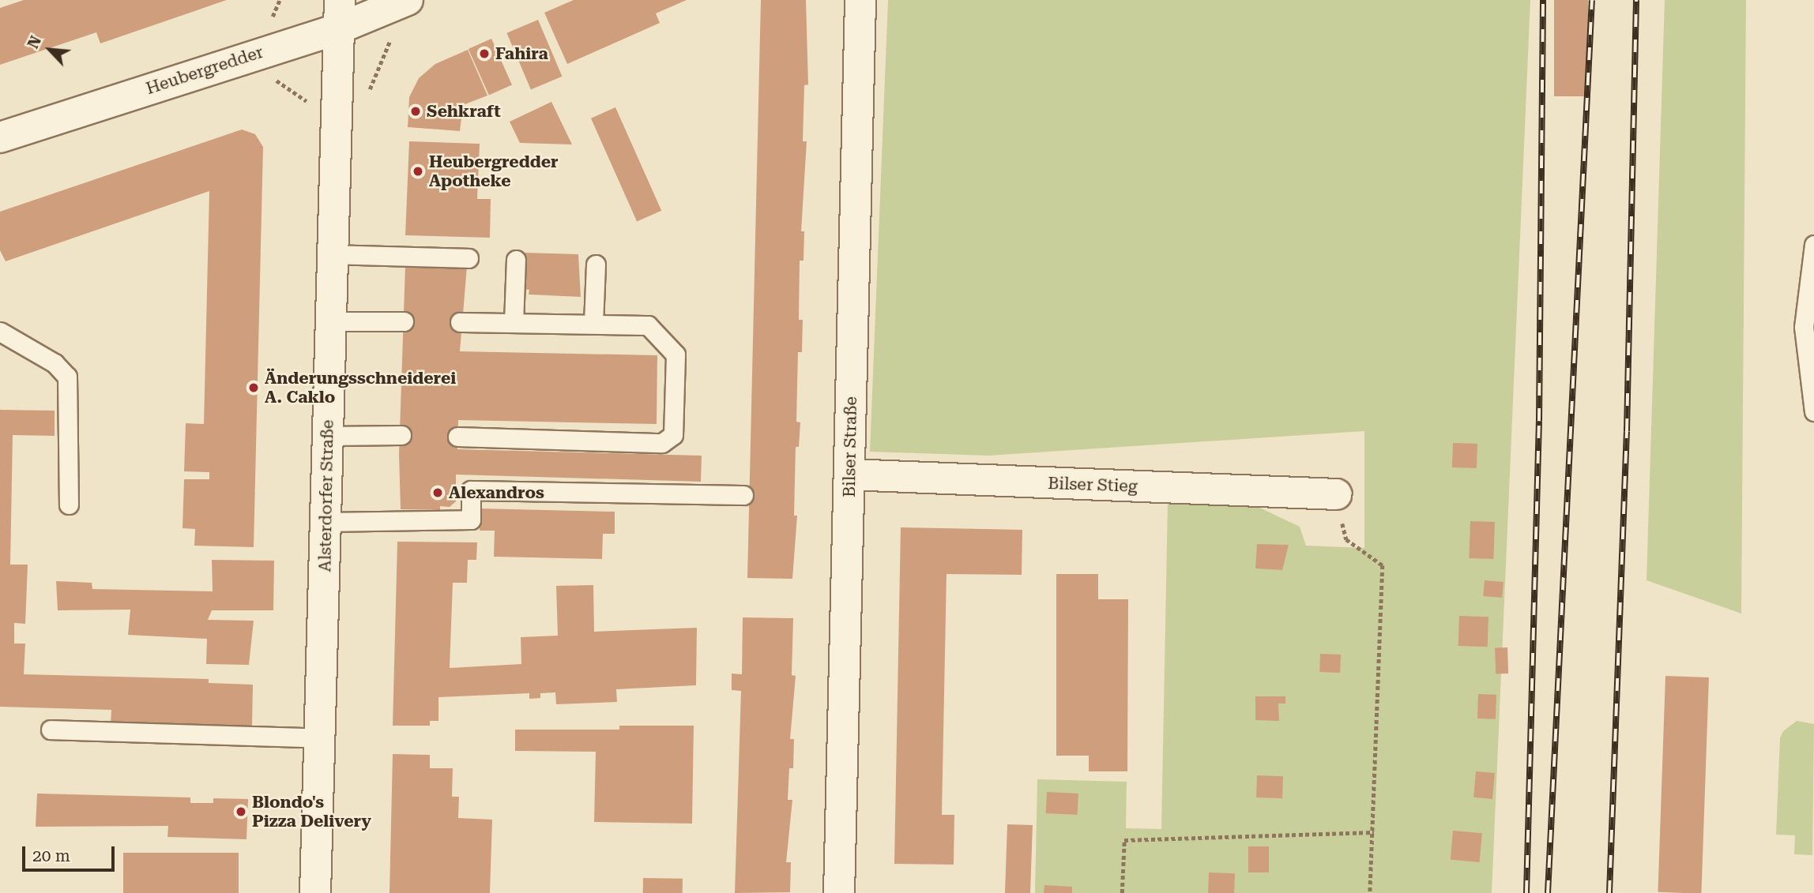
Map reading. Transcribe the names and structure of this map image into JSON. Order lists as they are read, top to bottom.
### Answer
{
  "streets": {
    "street": [
      "Heubergredder",
      "Bilser Straße",
      "Bilser Stieg",
      "Alsterdorfer Straße"
    ]
  },
  "crossings": [
    ["Heubergredder", "Alsterdorfer Straße"],
    ["Bilser Straße", "Bilser Stieg"]
  ],
  "places": [
    "Fahira",
    "Sehkraft",
    "Heubergredder Apotheke",
    "Änderungsschneiderei A. Caklo",
    "Alexandros",
    "Blondo's Pizza Delivery"
  ],
  "scale_bar": "20 m",
  "north": "top left"
}
